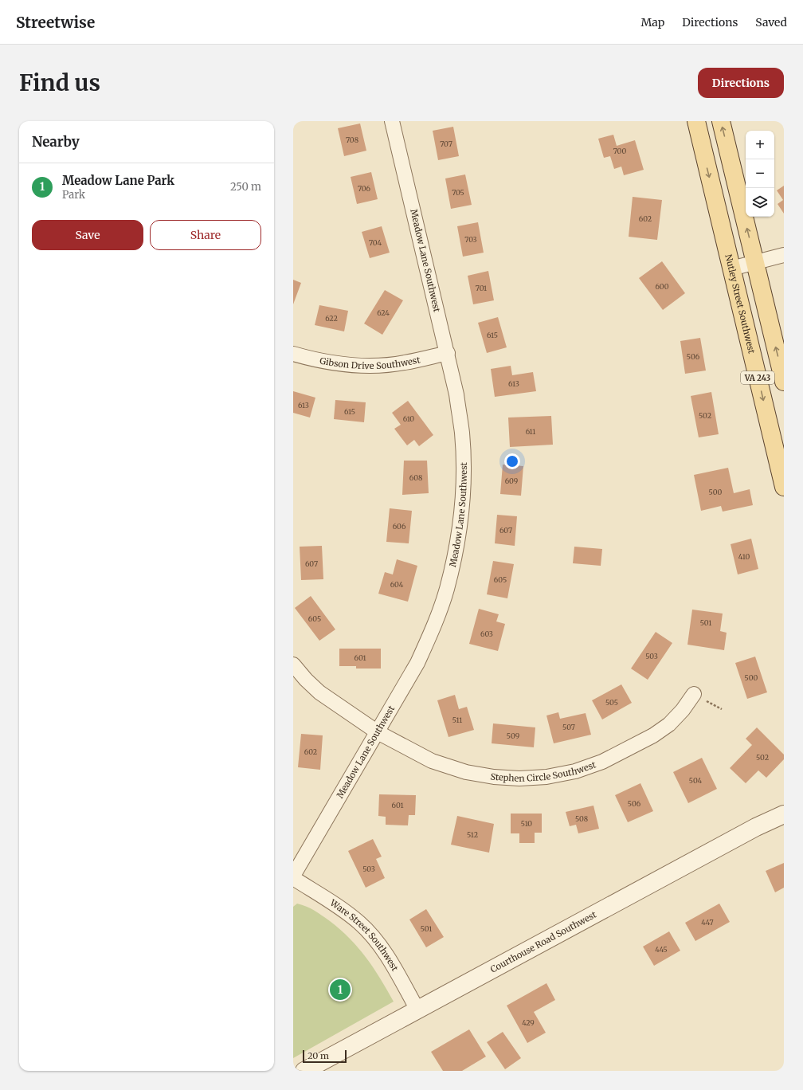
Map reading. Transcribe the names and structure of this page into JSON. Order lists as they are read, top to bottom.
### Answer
{
  "streets": {
    "main road": ["Nutley Street Southwest", "VA 243"],
    "street": [
      "Meadow Lane Southwest",
      "Gibson Drive Southwest",
      "Stephen Circle Southwest",
      "Ware Street Southwest",
      "Courthouse Road Southwest"
    ]
  },
  "crossings": [
    ["Meadow Lane Southwest", "Gibson Drive Southwest"],
    ["Meadow Lane Southwest", "Stephen Circle Southwest"],
    ["Meadow Lane Southwest", "Ware Street Southwest"],
    ["Ware Street Southwest", "Courthouse Road Southwest"]
  ],
  "house_numbers": [
    "708",
    "707",
    "700",
    "706",
    "705",
    "602",
    "703",
    "704",
    "600",
    "701",
    "624",
    "622",
    "615",
    "506",
    "613",
    "613",
    "615",
    "502",
    "610",
    "611",
    "608",
    "609",
    "500",
    "606",
    "607",
    "410",
    "607",
    "605",
    "604",
    "605",
    "501",
    "603",
    "503",
    "601",
    "500",
    "505",
    "511",
    "507",
    "509",
    "602",
    "502",
    "504",
    "506",
    "601",
    "508",
    "510",
    "512",
    "503",
    "447",
    "501",
    "445",
    "429"
  ],
  "scale_bar": "20 m",
  "page": {
    "header": "Streetwise",
    "nav": ["Map", "Directions", "Saved"],
    "buttons": [
      "Directions",
      ["Save", "Share"]
    ],
    "title": "Find us",
    "heading": "Nearby",
    "map_buttons": ["+", "−"],
    "list": [
      {
        "mark": "1",
        "name": "Meadow Lane Park",
        "note": "Park",
        "value": "250 m"
      }
    ],
    "pins": "1",
    "scale": "20 m"
  }
}
